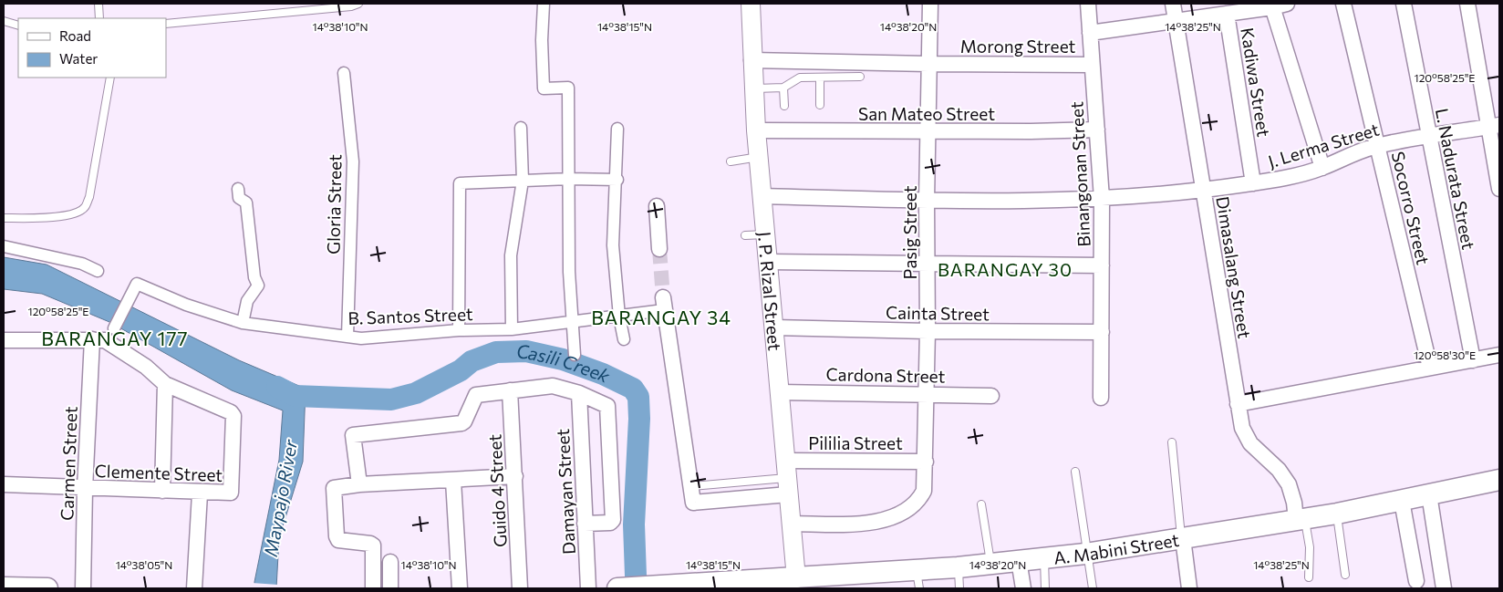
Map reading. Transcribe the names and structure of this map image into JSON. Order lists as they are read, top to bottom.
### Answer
{
  "streets": {
    "main road": ["A. Mabini Street"],
    "street": [
      "Morong Street",
      "Kadiwa Street",
      "San Mateo Street",
      "J. Lerma Street",
      "Binangonan Street",
      "L. Nadurata Street",
      "Gloria Street",
      "Socorro Street",
      "Pasig Street",
      "Dimasalang Street",
      "J. P. Rizal Street",
      "Cainta Street",
      "B. Santos Street",
      "Cardona Street",
      "Pililia Street",
      "Carmen Street",
      "Clemente Street",
      "Guido 4 Street",
      "Damayan Street"
    ]
  },
  "crossings": [
    ["Morong Street", "Binangonan Street"],
    ["Morong Street", "Pasig Street"],
    ["Morong Street", "J. P. Rizal Street"],
    ["Kadiwa Street", "J. Lerma Street"],
    ["San Mateo Street", "Binangonan Street"],
    ["San Mateo Street", "Pasig Street"],
    ["San Mateo Street", "J. P. Rizal Street"],
    ["J. Lerma Street", "Binangonan Street"],
    ["J. Lerma Street", "L. Nadurata Street"],
    ["J. Lerma Street", "Socorro Street"],
    ["J. Lerma Street", "Pasig Street"],
    ["J. Lerma Street", "Dimasalang Street"],
    ["J. Lerma Street", "J. P. Rizal Street"],
    ["Binangonan Street", "Cainta Street"],
    ["Gloria Street", "B. Santos Street"],
    ["Pasig Street", "J. P. Rizal Street"],
    ["Pasig Street", "Cainta Street"],
    ["Pasig Street", "Cardona Street"],
    ["Pasig Street", "Pililia Street"],
    ["Dimasalang Street", "A. Mabini Street"],
    ["J. P. Rizal Street", "Cainta Street"],
    ["J. P. Rizal Street", "Cardona Street"],
    ["J. P. Rizal Street", "Pililia Street"],
    ["J. P. Rizal Street", "A. Mabini Street"],
    ["Carmen Street", "Clemente Street"]
  ],
  "districts": ["BARANGAY 30", "BARANGAY 34", "BARANGAY 177"],
  "water": ["Casili Creek", "Maypajo River"],
  "legend": ["Road", "Water"],
  "coordinates": [
    "14°38'10\"N",
    "14°38'15\"N",
    "14°38'20\"N",
    "14°38'25\"N",
    "120°58'25\"E",
    "120°58'30\"E",
    "14°38'05\"N"
  ]
}
